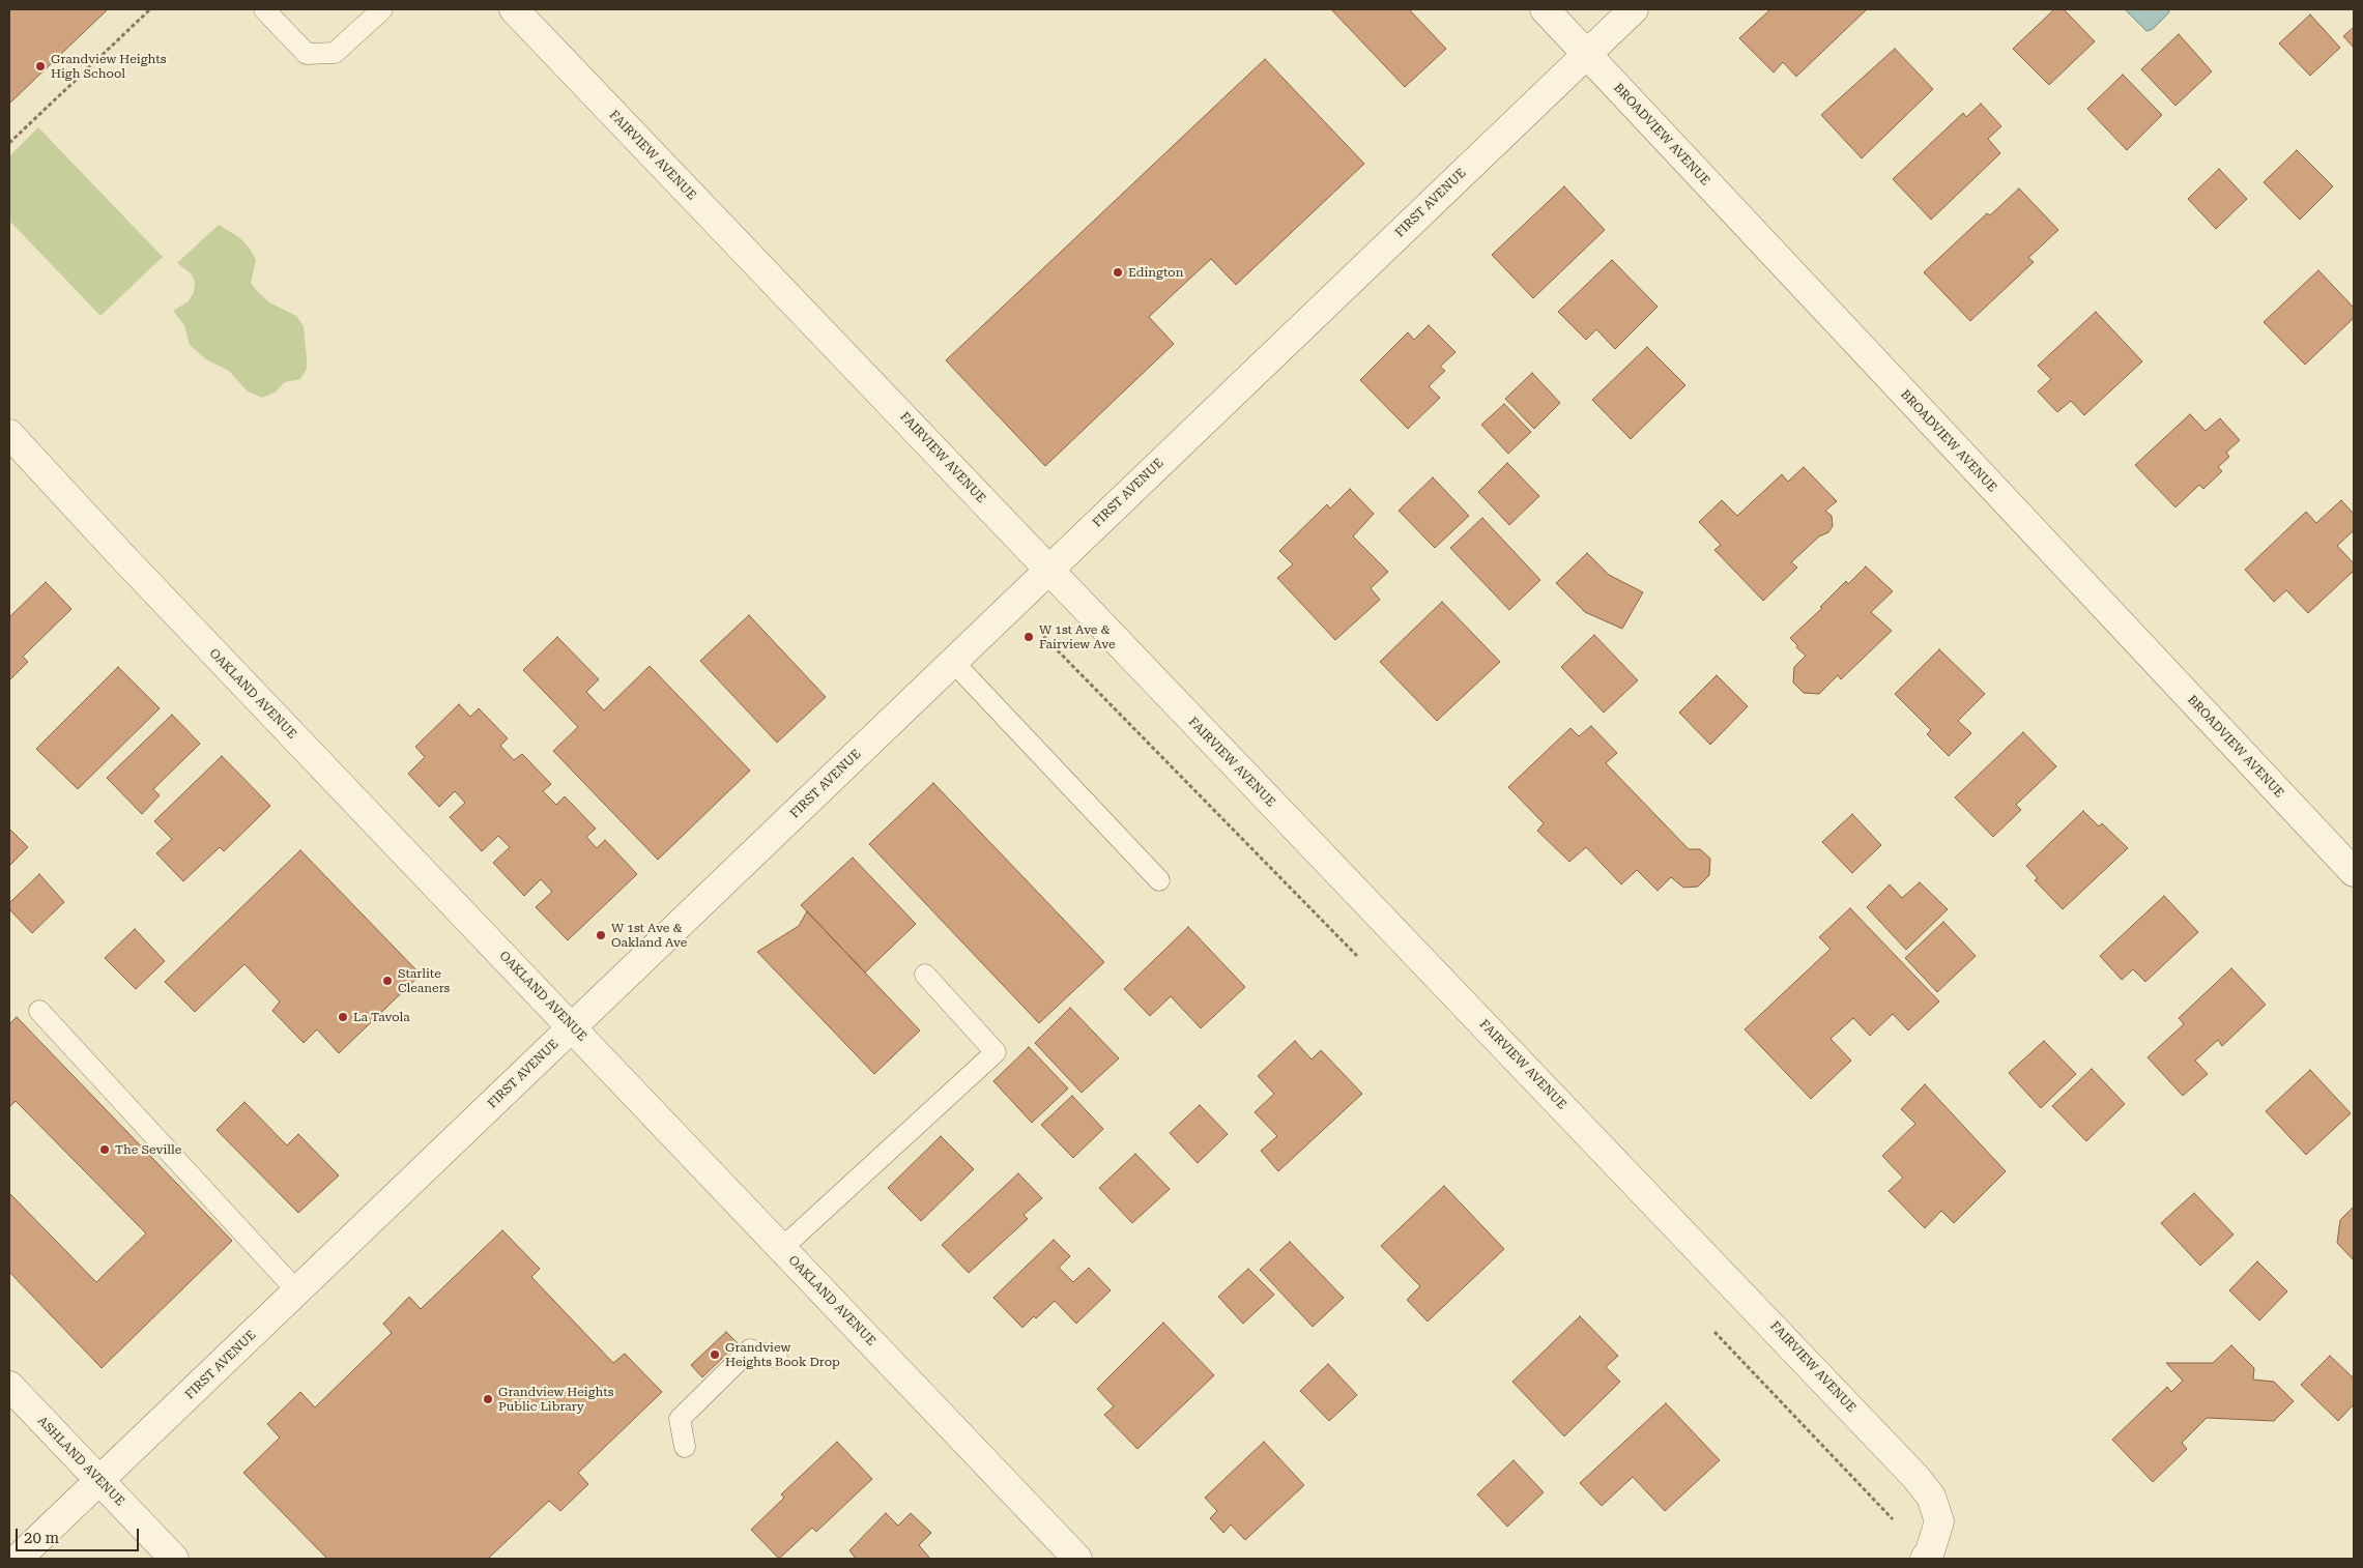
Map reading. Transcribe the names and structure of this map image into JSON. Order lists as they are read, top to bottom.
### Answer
{
  "streets": {
    "street": [
      "BROADVIEW AVENUE",
      "FAIRVIEW AVENUE",
      "FIRST AVENUE",
      "OAKLAND AVENUE",
      "ASHLAND AVENUE"
    ]
  },
  "crossings": [
    ["BROADVIEW AVENUE", "FIRST AVENUE"],
    ["FAIRVIEW AVENUE", "FIRST AVENUE"],
    ["FIRST AVENUE", "OAKLAND AVENUE"],
    ["FIRST AVENUE", "ASHLAND AVENUE"]
  ],
  "places": [
    "Grandview Heights High School",
    "Edington",
    "W 1st Ave & Fairview Ave",
    "W 1st Ave & Oakland Ave",
    "Starlite Cleaners",
    "La Tavola",
    "The Seville",
    "Grandview Heights Book Drop",
    "Grandview Heights Public Library"
  ],
  "scale_bar": "20 m"
}
